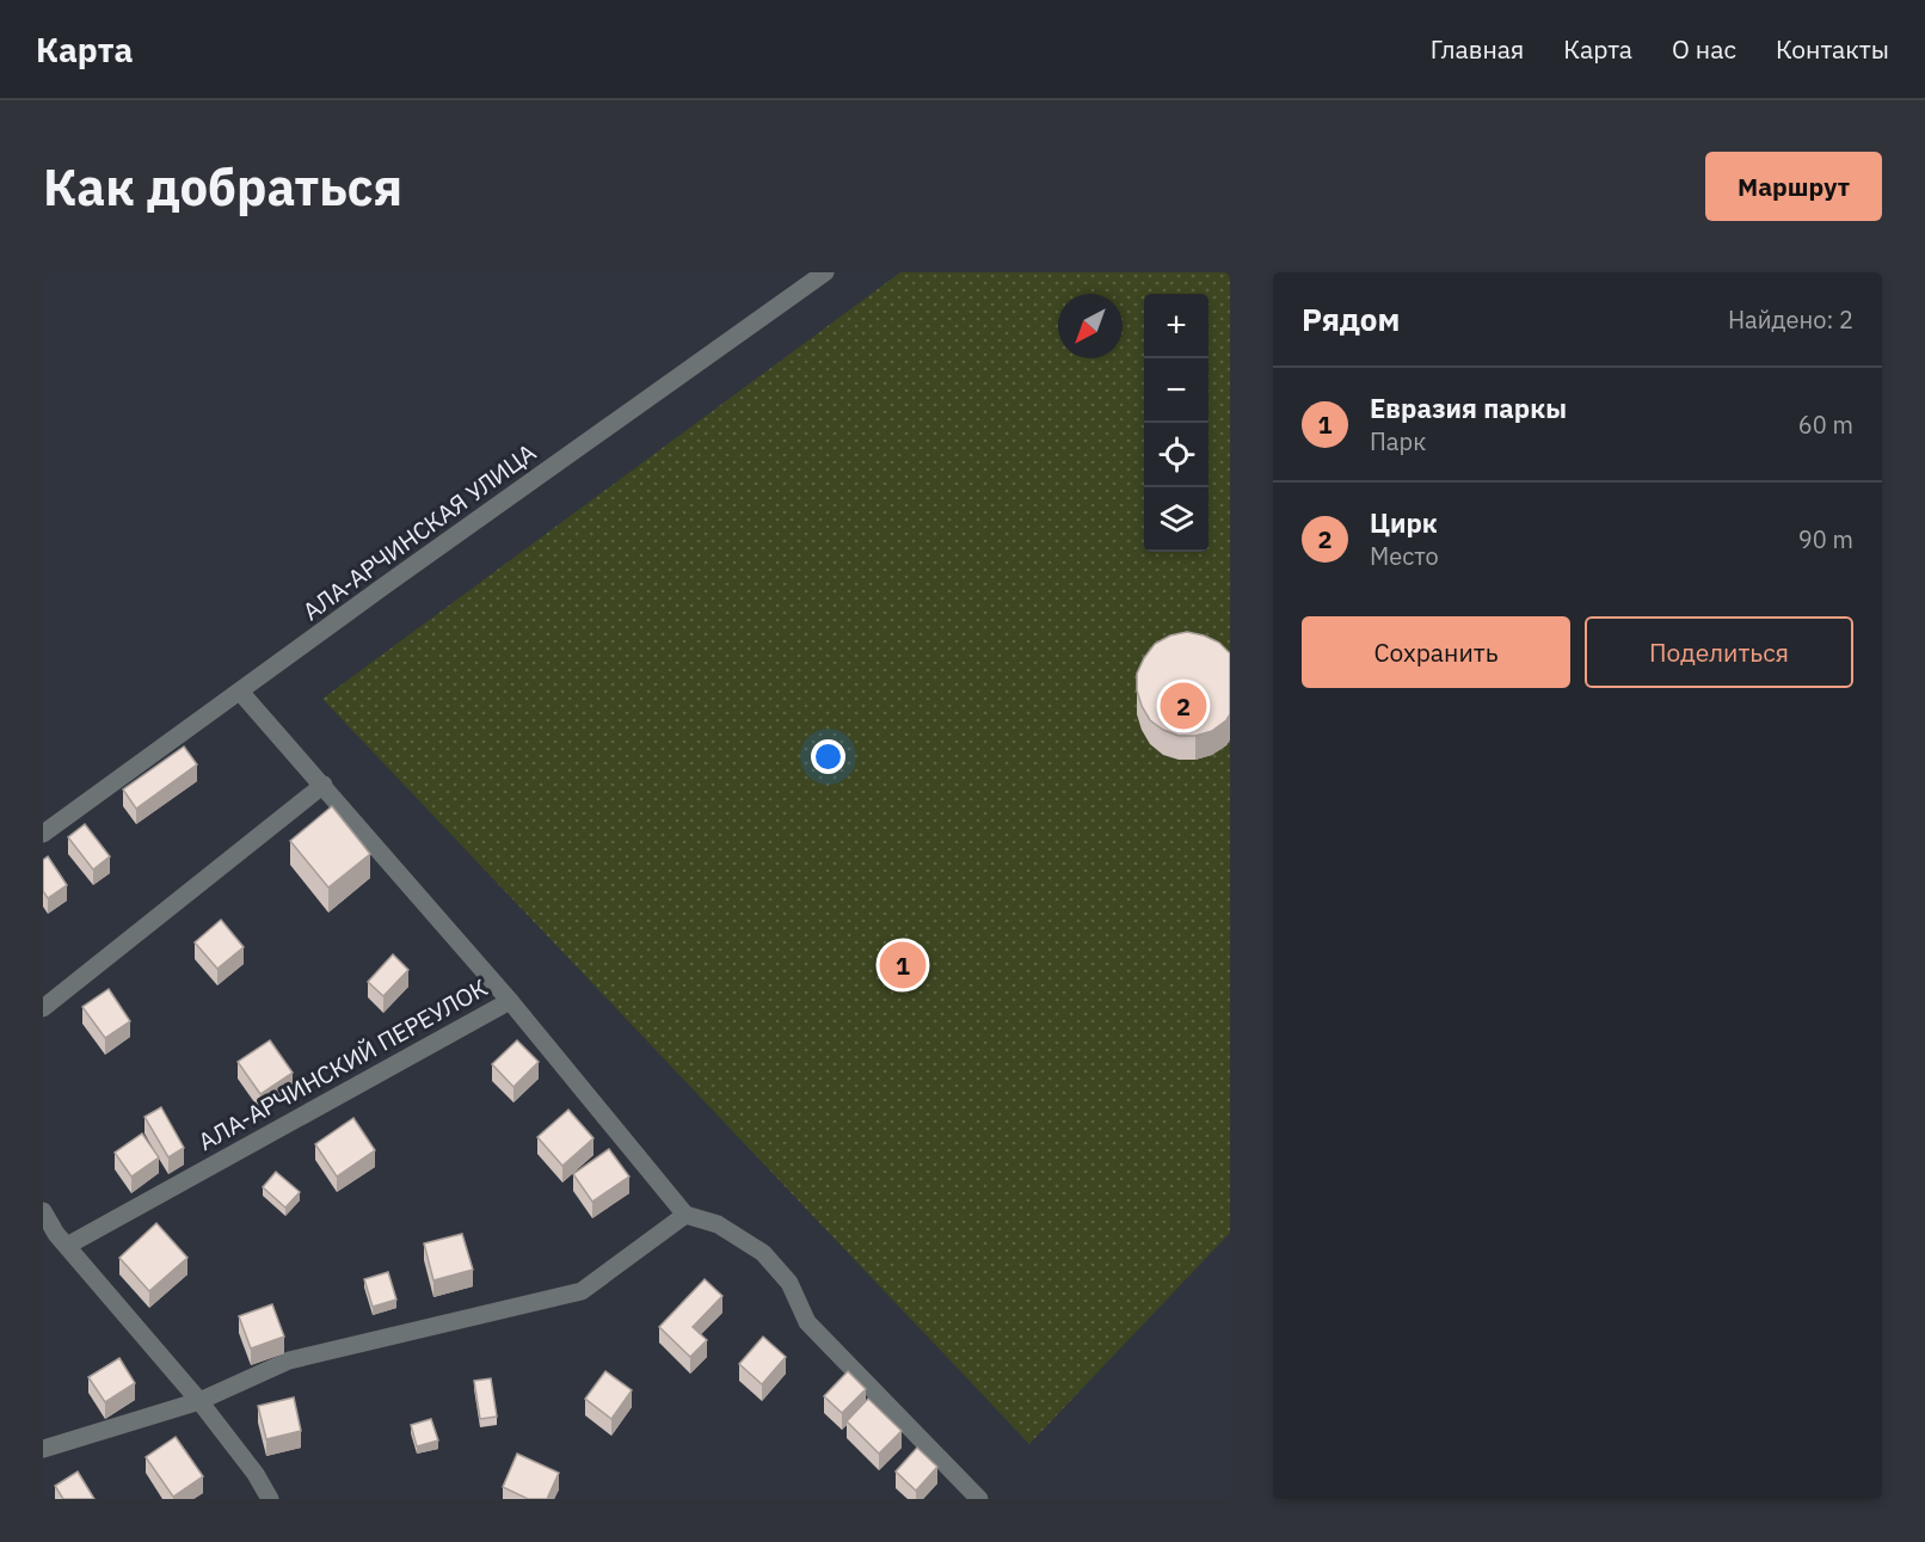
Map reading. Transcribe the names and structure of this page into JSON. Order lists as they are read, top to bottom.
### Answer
{
  "streets": {
    "street": ["АЛА-АРЧИНСКАЯ УЛИЦА", "АЛА-АРЧИНСКИЙ ПЕРЕУЛОК"]
  },
  "north": "bottom left",
  "page": {
    "header": "Карта",
    "nav": [
      "Главная",
      "Карта",
      "О нас",
      "Контакты"
    ],
    "buttons": [
      "Маршрут",
      ["Сохранить", "Поделиться"]
    ],
    "title": "Как добраться",
    "heading": ["Рядом", "Найдено: 2"],
    "map_buttons": ["+", "−"],
    "list": [
      {
        "mark": "1",
        "name": "Евразия паркы",
        "note": "Парк",
        "value": "60 m"
      },
      {
        "mark": "2",
        "name": "Цирк",
        "note": "Место",
        "value": "90 m"
      }
    ],
    "pins": ["2", "1"]
  }
}
